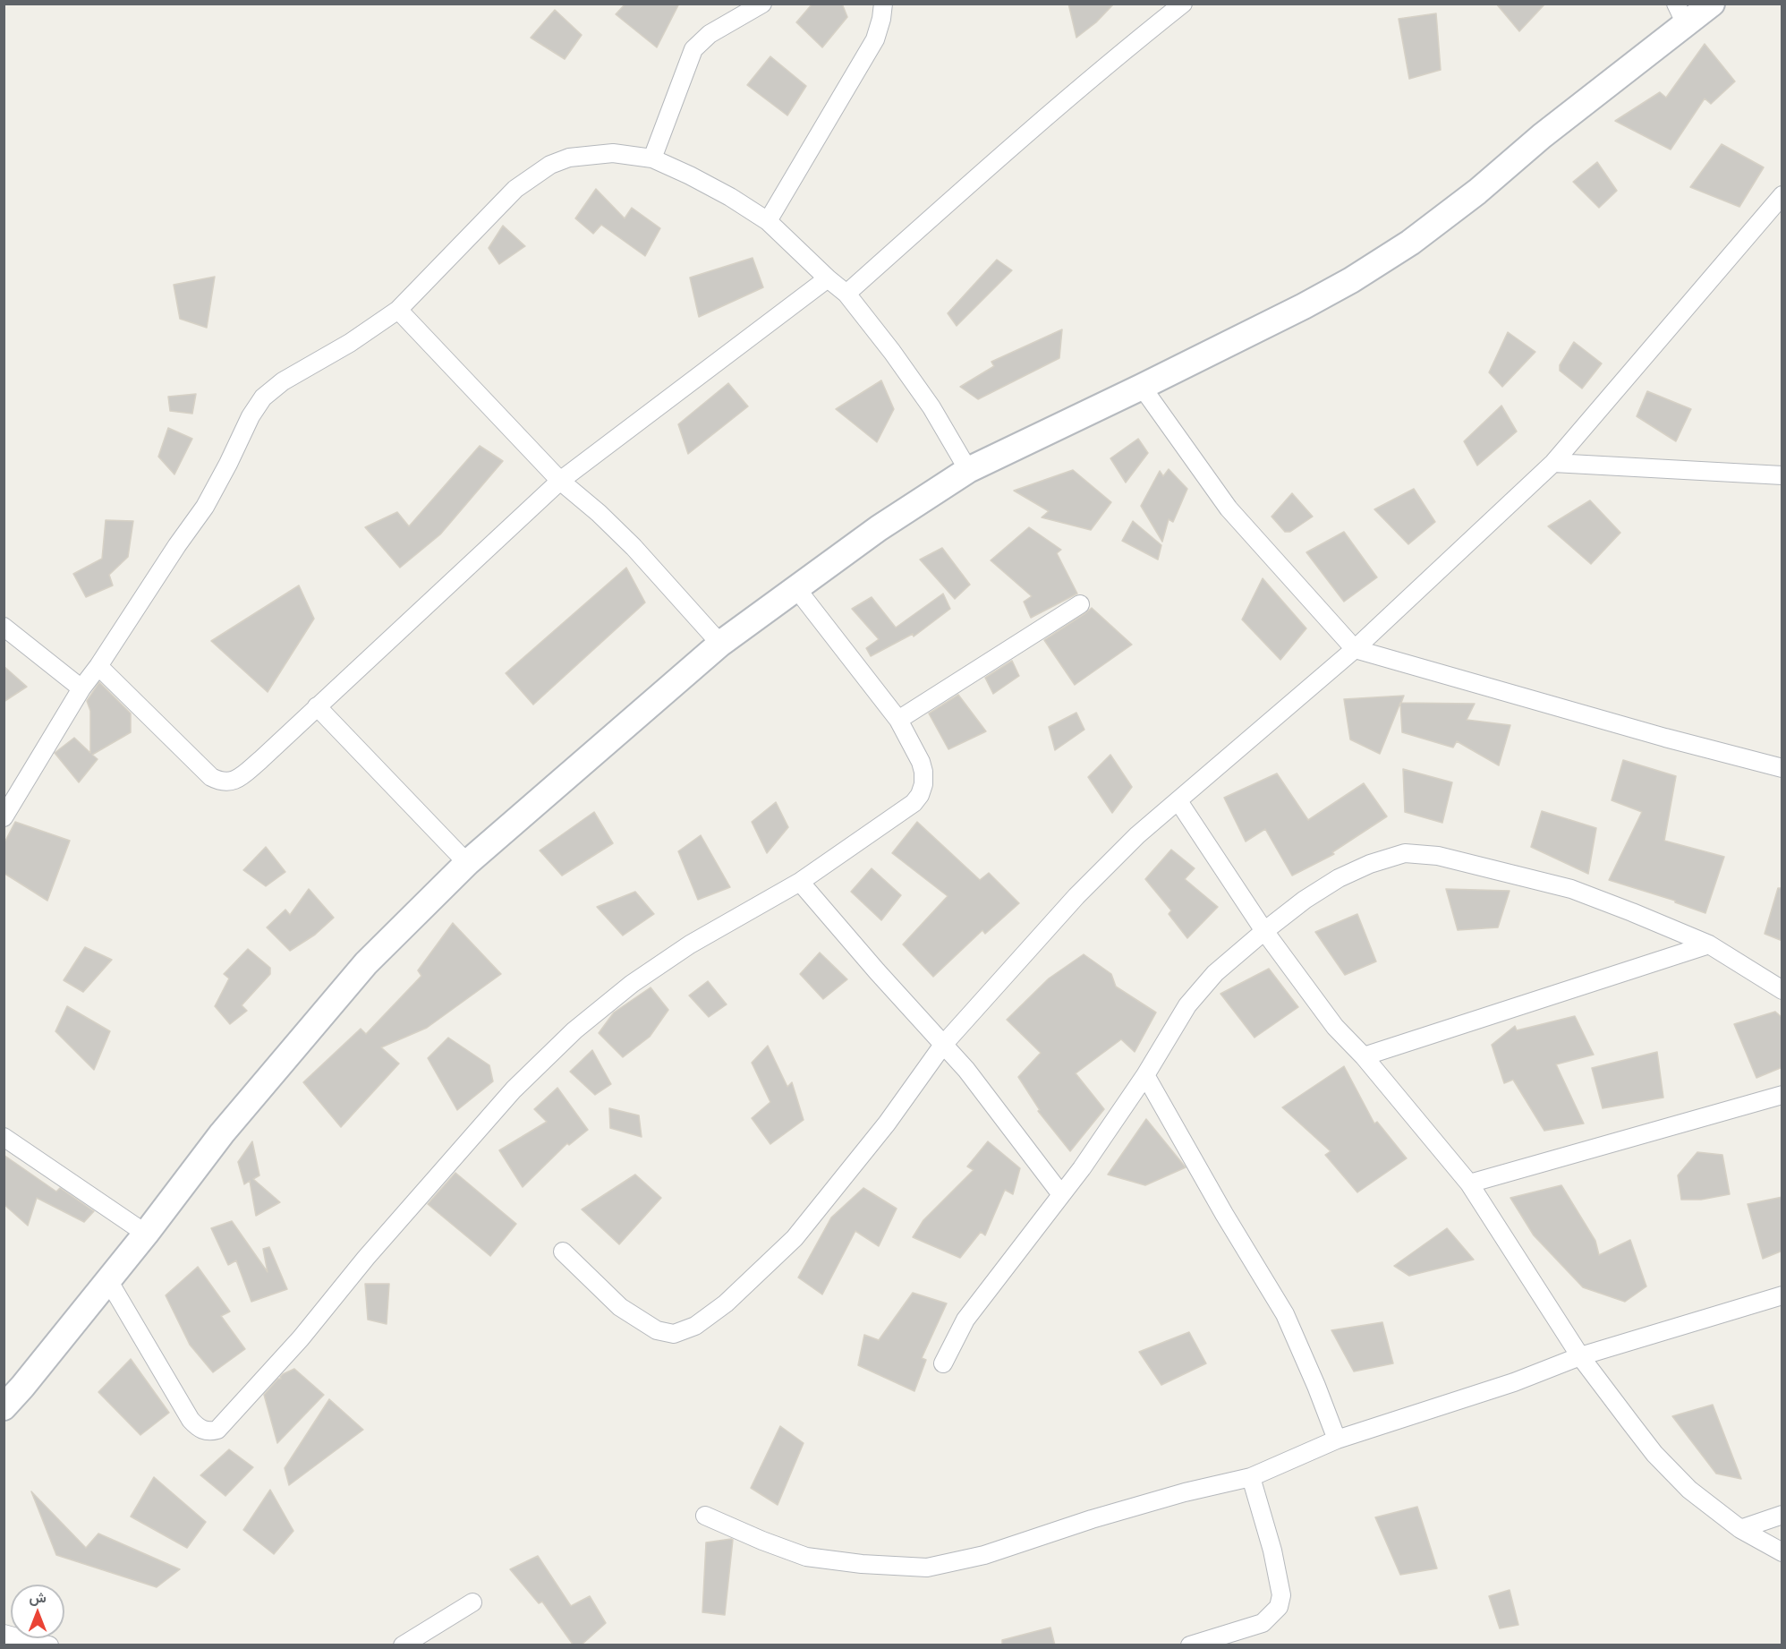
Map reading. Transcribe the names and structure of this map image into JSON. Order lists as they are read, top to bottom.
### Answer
{
  "north": "top"
}
